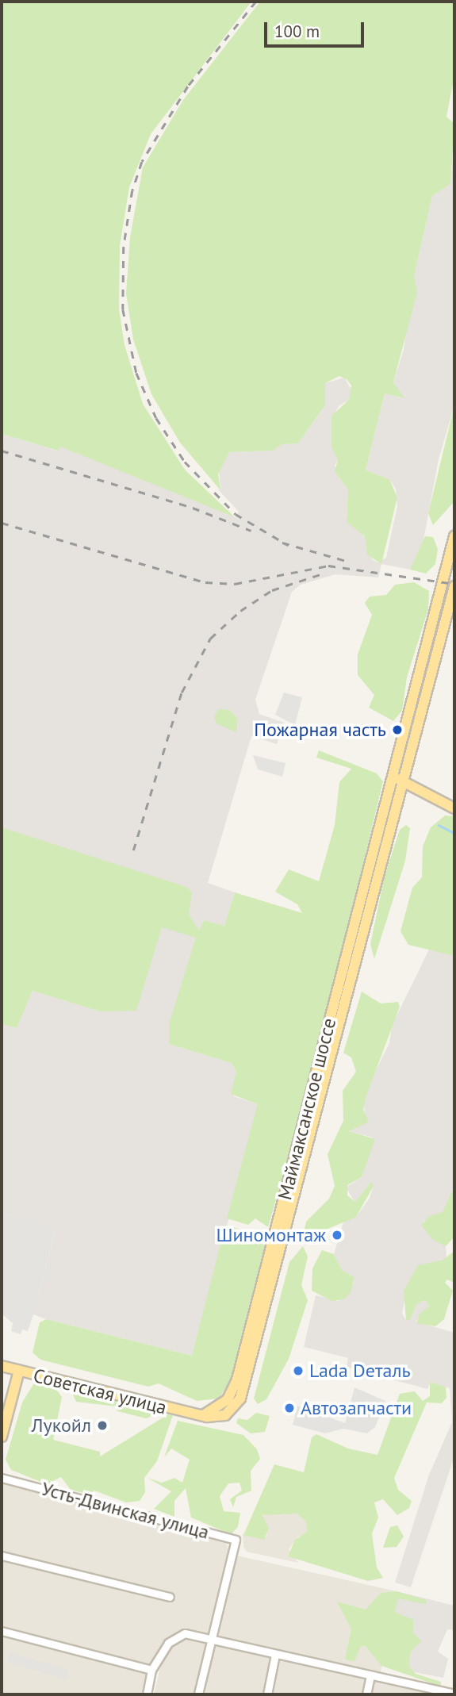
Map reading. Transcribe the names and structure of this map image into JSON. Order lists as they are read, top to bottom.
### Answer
{
  "streets": {
    "main road": ["Маймаксанское шоссе", "Советская улица"],
    "street": ["Усть-Двинская улица"]
  },
  "crossings": [
    ["Маймаксанское шоссе", "Советская улица"]
  ],
  "places": [
    "Пожарная часть",
    "Шиномонтаж",
    "Lada Dеталь",
    "Автозапчасти",
    "Лукойл"
  ],
  "scale_bar": "100 m"
}
